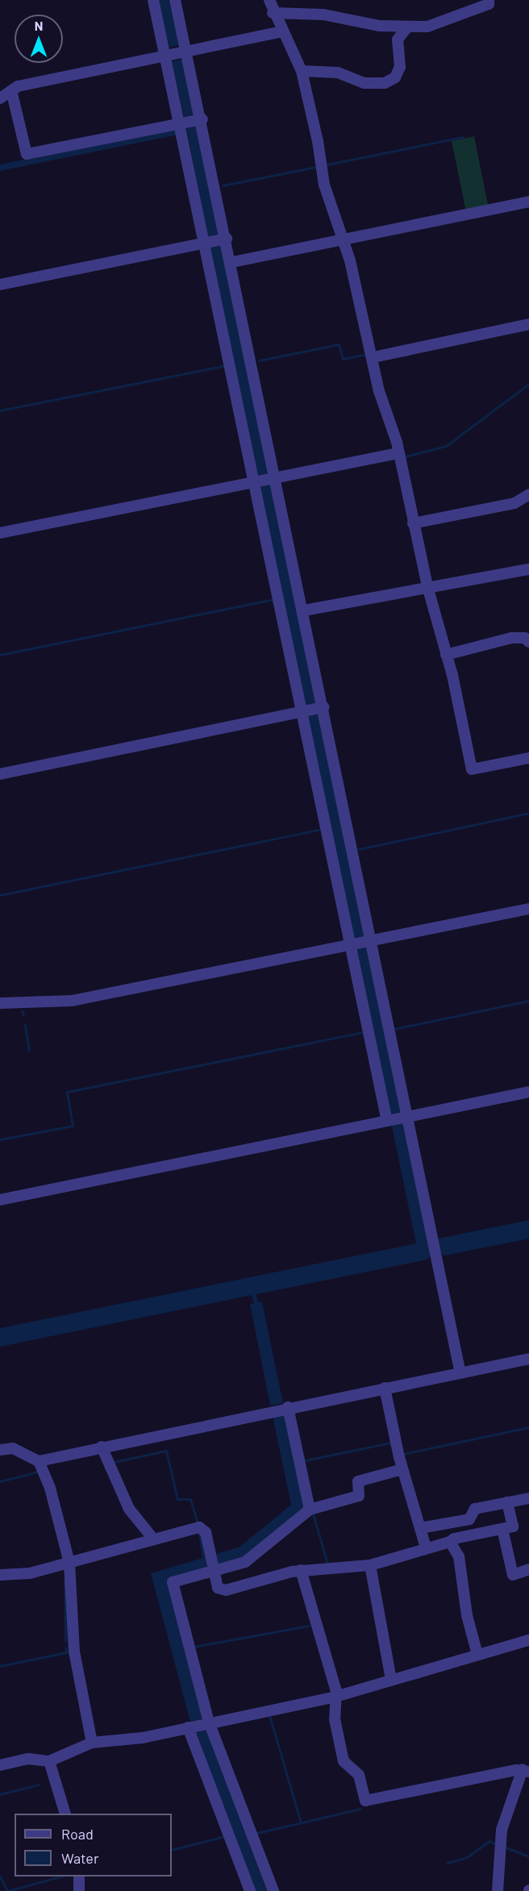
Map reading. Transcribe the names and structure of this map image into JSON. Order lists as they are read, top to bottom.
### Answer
{
  "legend": ["Road", "Water"],
  "north": "top"
}
